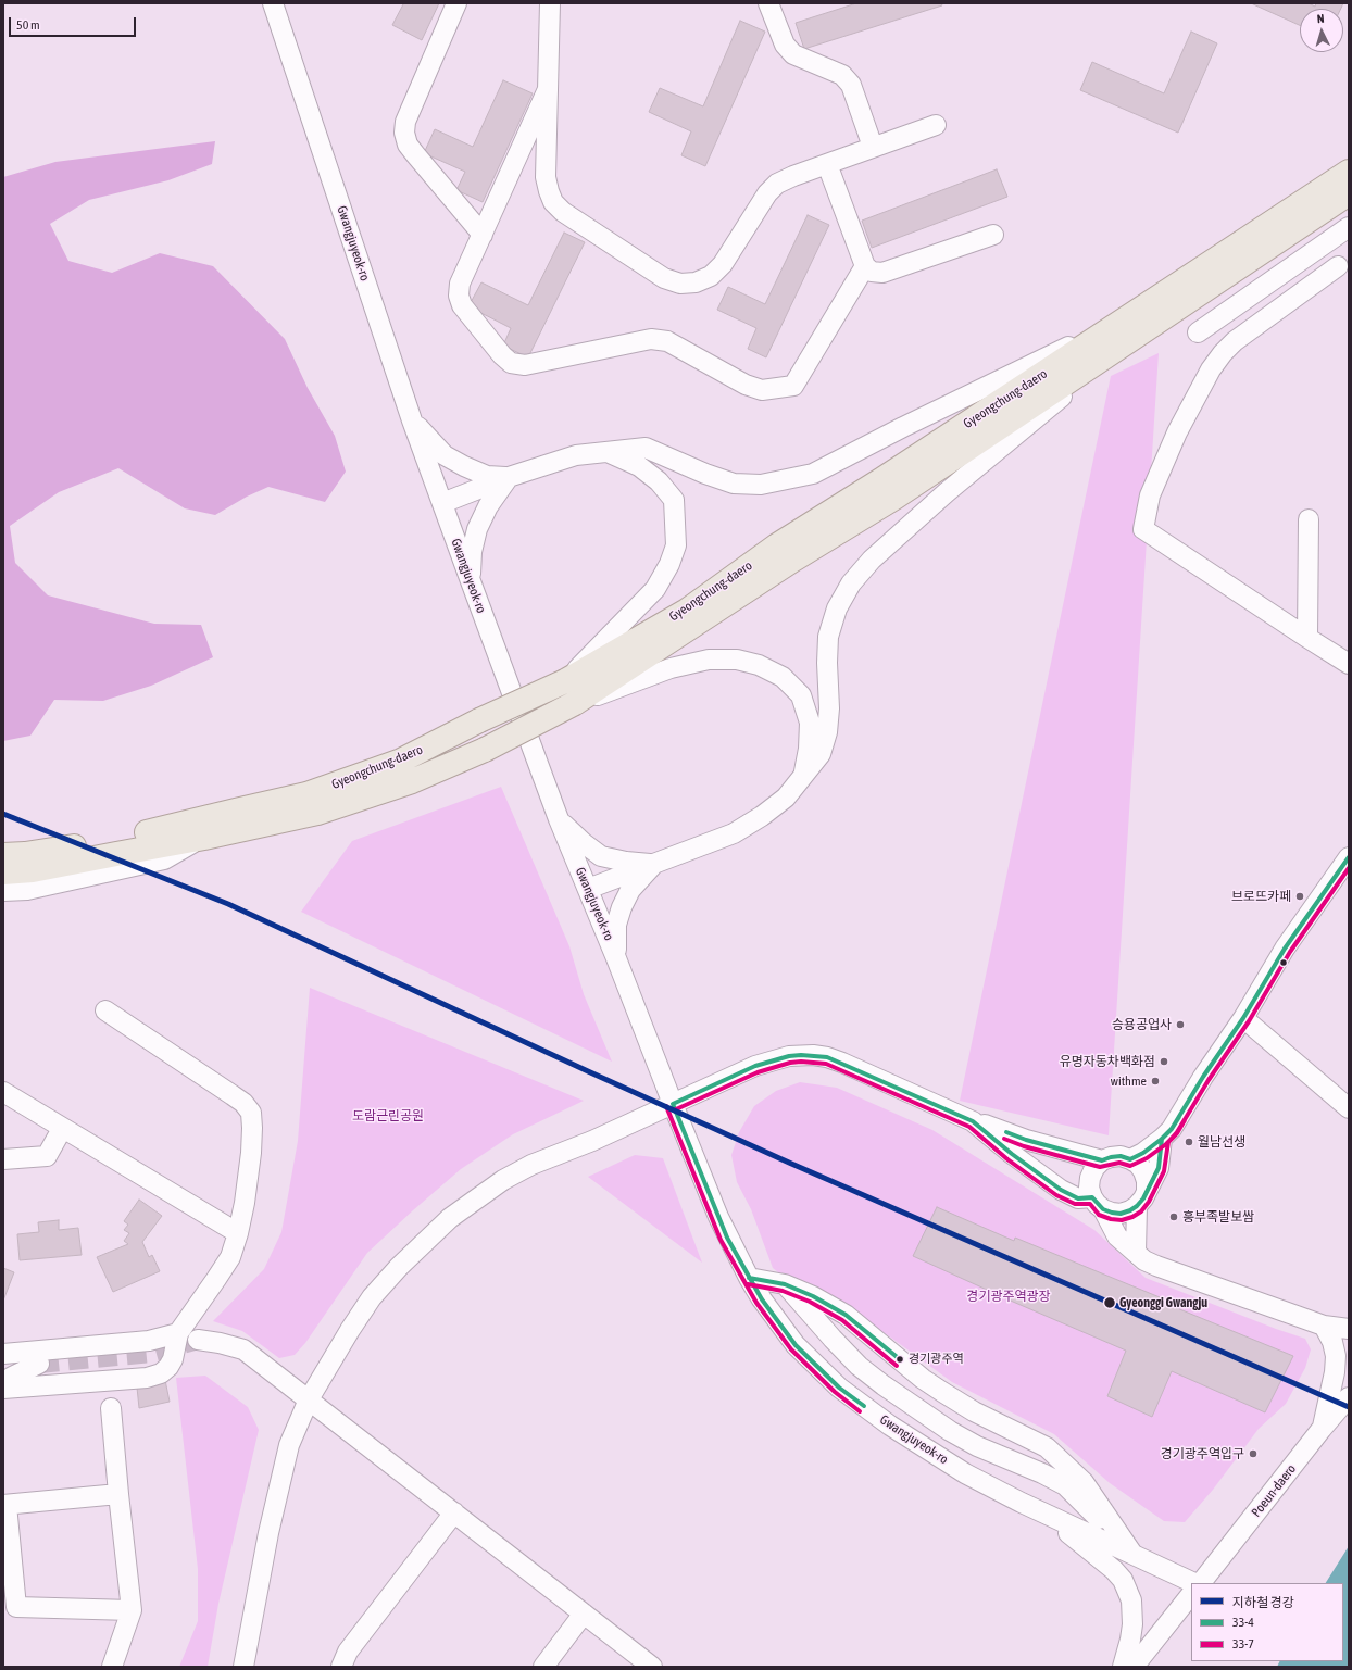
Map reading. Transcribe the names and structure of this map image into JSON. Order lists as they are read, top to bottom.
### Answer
{
  "streets": {
    "main road": ["Gyeongchung-daero"],
    "street": ["Gwangjuyeok-ro", "Poeun-daero"]
  },
  "parks": ["도람근린공원", "경기광주역광장"],
  "places": [
    "브로뜨카페",
    "승용공업사",
    "유명자동차백화점",
    "withme",
    "월남선생",
    "흥부족발보쌈",
    "Gyeonggi Gwangju",
    "경기광주역",
    "경기광주역입구"
  ],
  "lines": ["metro line 경강", "transit line 33-4", "transit line 33-7"],
  "legend": ["지하철 경강", "33-4", "33-7"],
  "scale_bar": "50 m",
  "north": "top"
}
